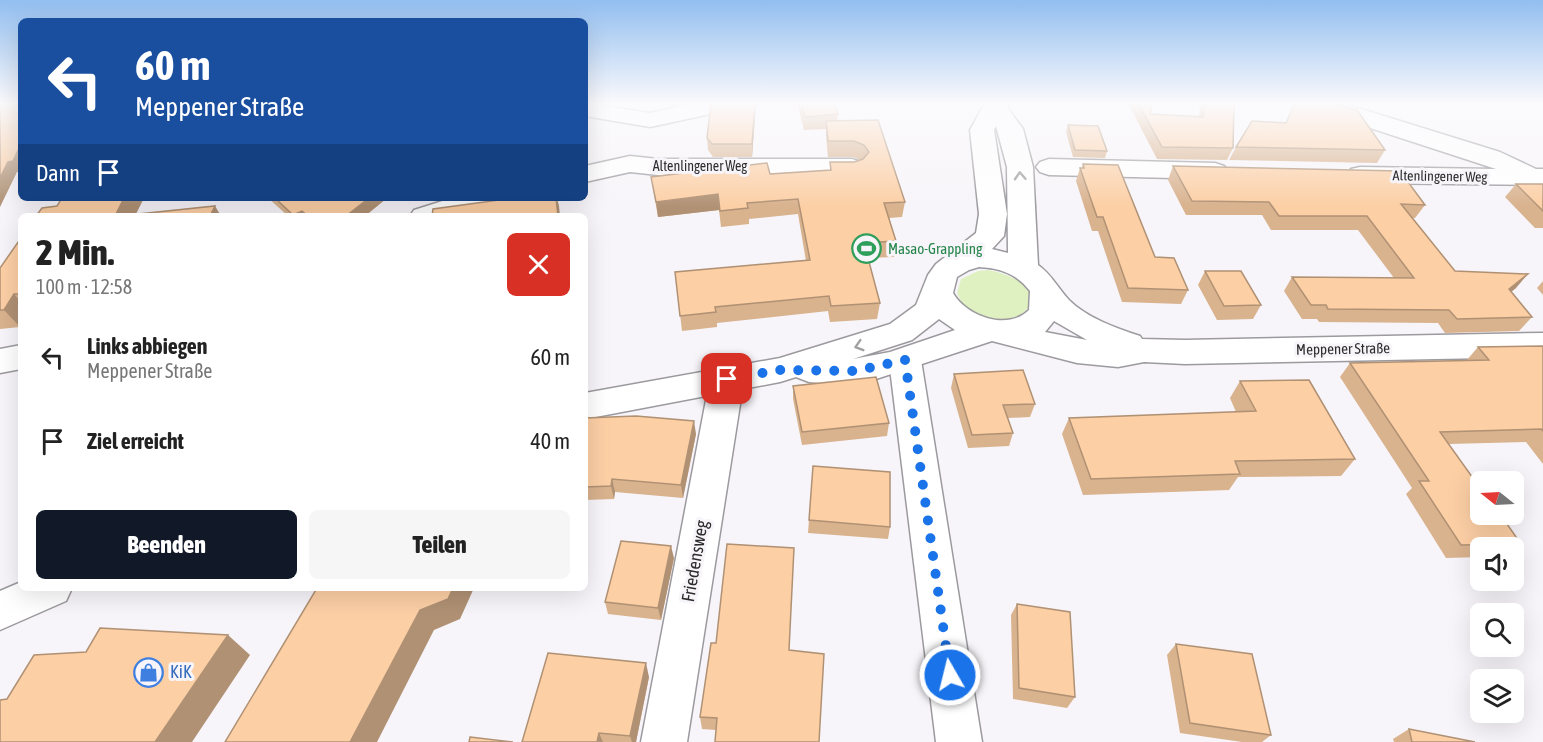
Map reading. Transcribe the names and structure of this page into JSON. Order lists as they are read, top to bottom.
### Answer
{
  "streets": {
    "main road": ["Altenlingener Weg", "Meppener Straße", "Friedensweg"]
  },
  "crossings": [
    ["Meppener Straße", "Friedensweg"]
  ],
  "places": {
    "sports": ["Masao-Grappling"],
    "shop": ["KiK"]
  },
  "north": "left",
  "page": {
    "turn": ["60 m", "Meppener Straße"],
    "then": "Dann",
    "heading": ["2 Min.", "100 m · 12:58"],
    "list": [
      {
        "name": "Links abbiegen",
        "note": "Meppener Straße",
        "value": "60 m"
      },
      {
        "name": "Ziel erreicht",
        "value": "40 m"
      }
    ],
    "buttons": ["Beenden", "Teilen"]
  }
}
